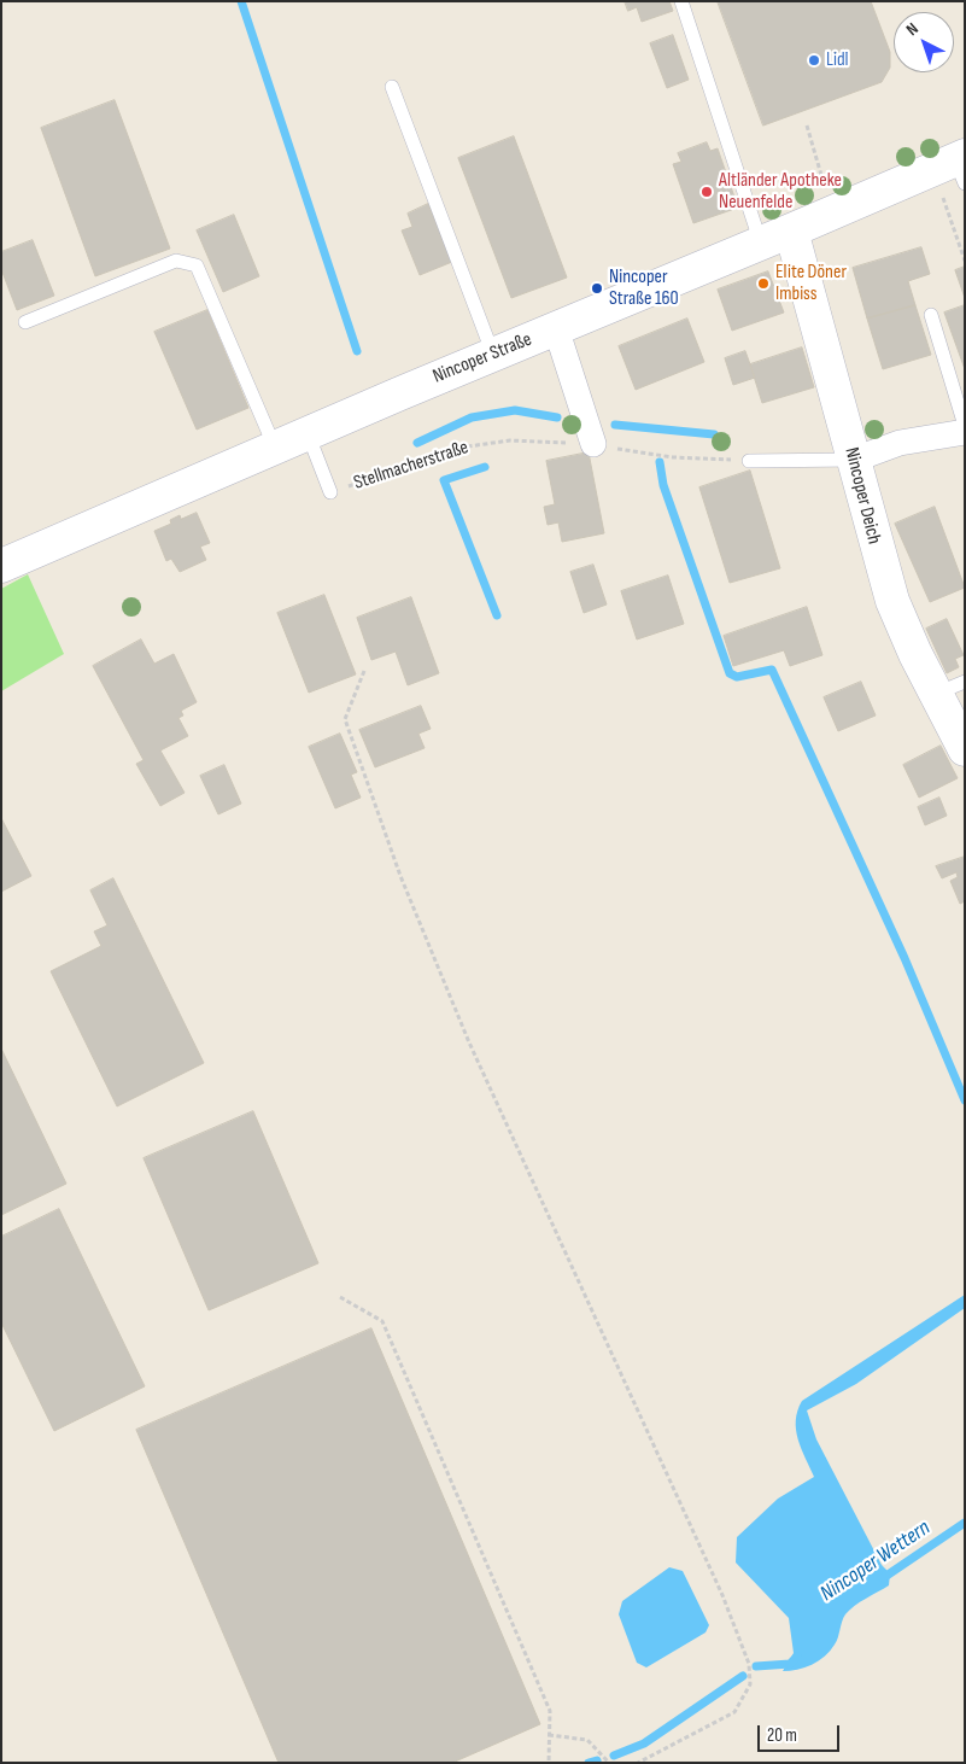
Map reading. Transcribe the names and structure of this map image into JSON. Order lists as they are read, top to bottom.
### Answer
{
  "streets": {
    "main road": ["Nincoper Straße", "Nincoper Deich"],
    "lane": ["Stellmacherstraße"]
  },
  "crossings": [
    ["Nincoper Straße", "Stellmacherstraße"],
    ["Nincoper Straße", "Nincoper Deich"]
  ],
  "water": ["Nincoper Wettern"],
  "places": [
    "Lidl",
    "Altländer Apotheke Neuenfelde",
    "Elite Döner Imbiss",
    "Nincoper Straße 160"
  ],
  "scale_bar": "20 m",
  "north": "top left"
}
